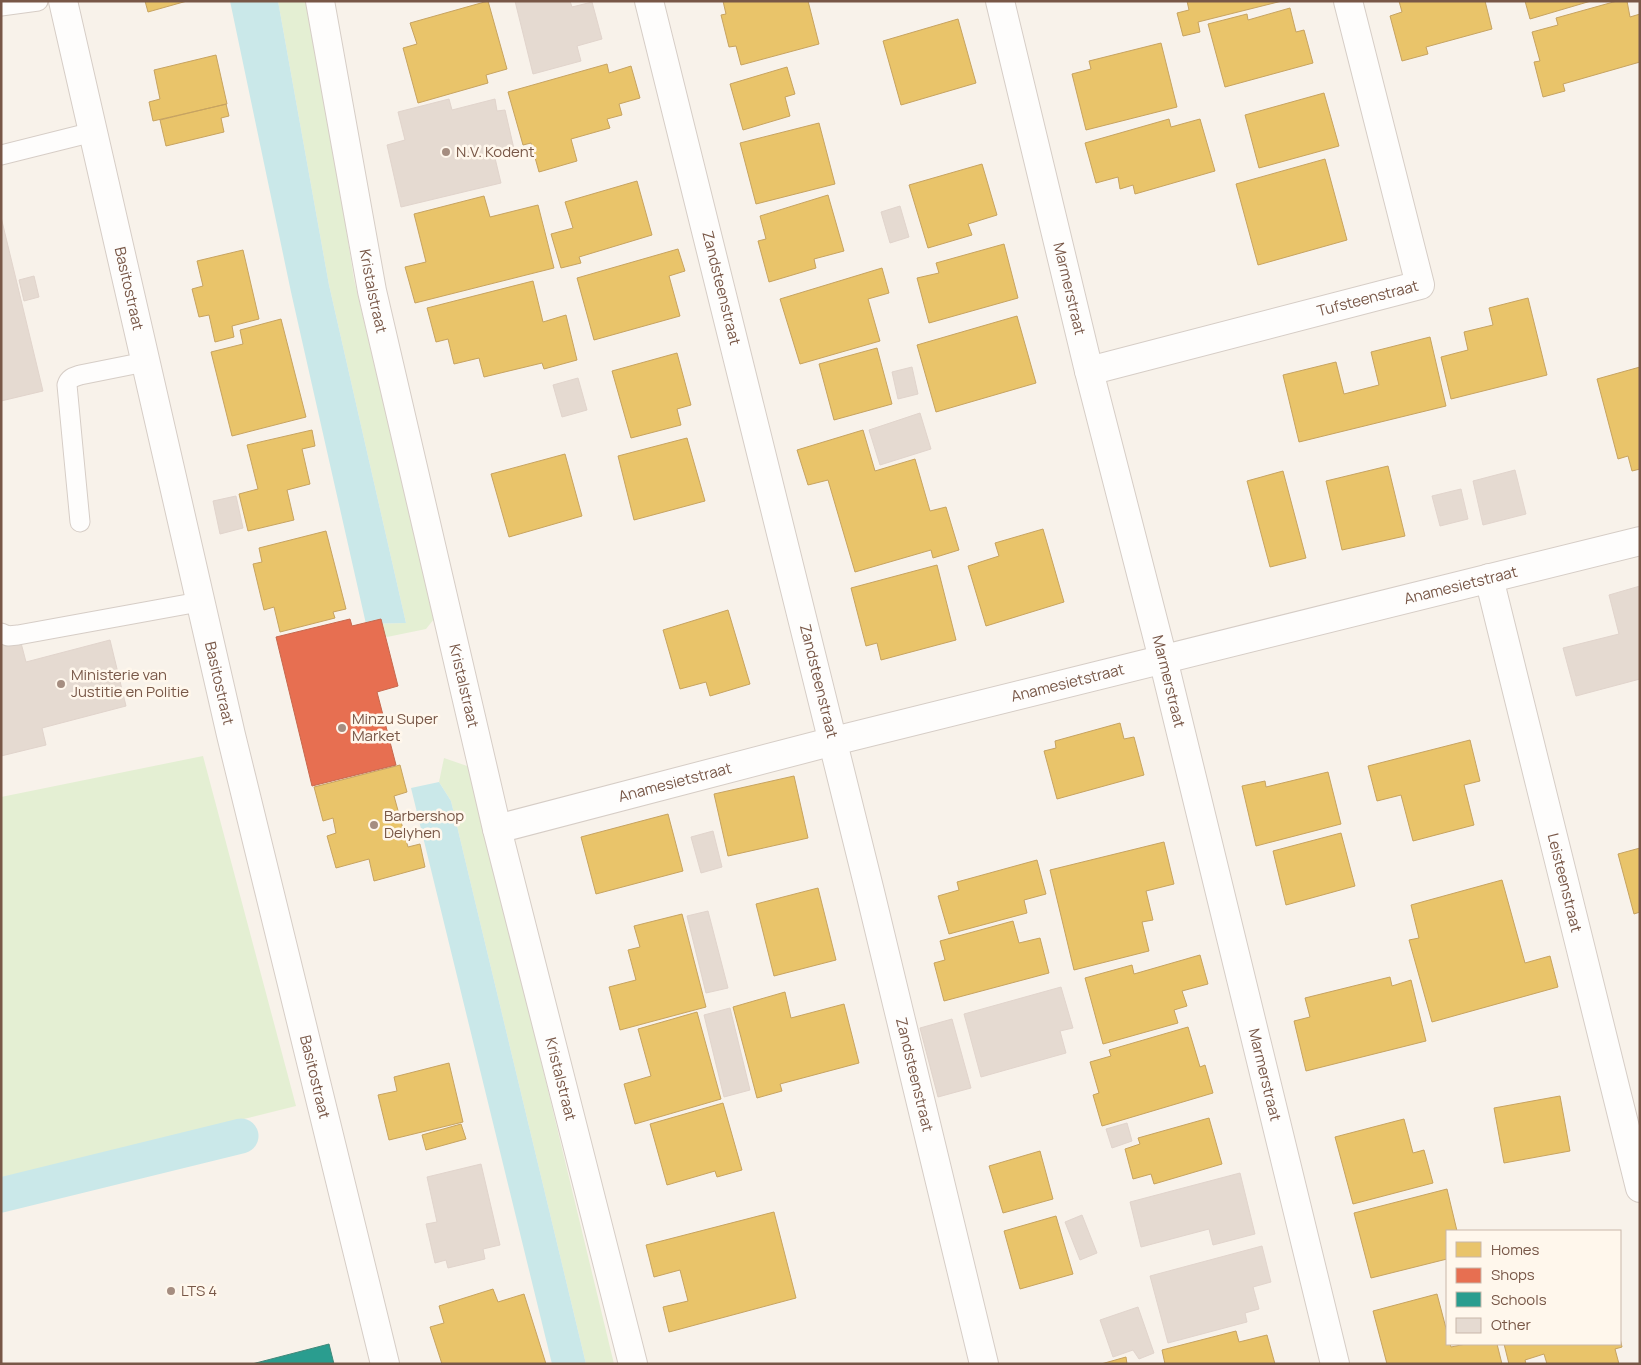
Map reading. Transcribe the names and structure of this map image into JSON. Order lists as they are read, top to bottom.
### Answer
{
  "streets": {
    "street": [
      "Basitostraat",
      "Zandsteenstraat",
      "Marmerstraat",
      "Kristalstraat",
      "Tufsteenstraat",
      "Anamesietstraat",
      "Leisteenstraat"
    ]
  },
  "crossings": [
    ["Zandsteenstraat", "Anamesietstraat"],
    ["Marmerstraat", "Tufsteenstraat"],
    ["Marmerstraat", "Anamesietstraat"],
    ["Kristalstraat", "Anamesietstraat"],
    ["Anamesietstraat", "Leisteenstraat"]
  ],
  "places": [
    "N.V. Kodent",
    "Ministerie van Justitie en Politie",
    "Minzu Super Market",
    "Barbershop Delyhen",
    "LTS 4"
  ],
  "legend": [
    "Homes",
    "Shops",
    "Schools",
    "Other"
  ]
}
